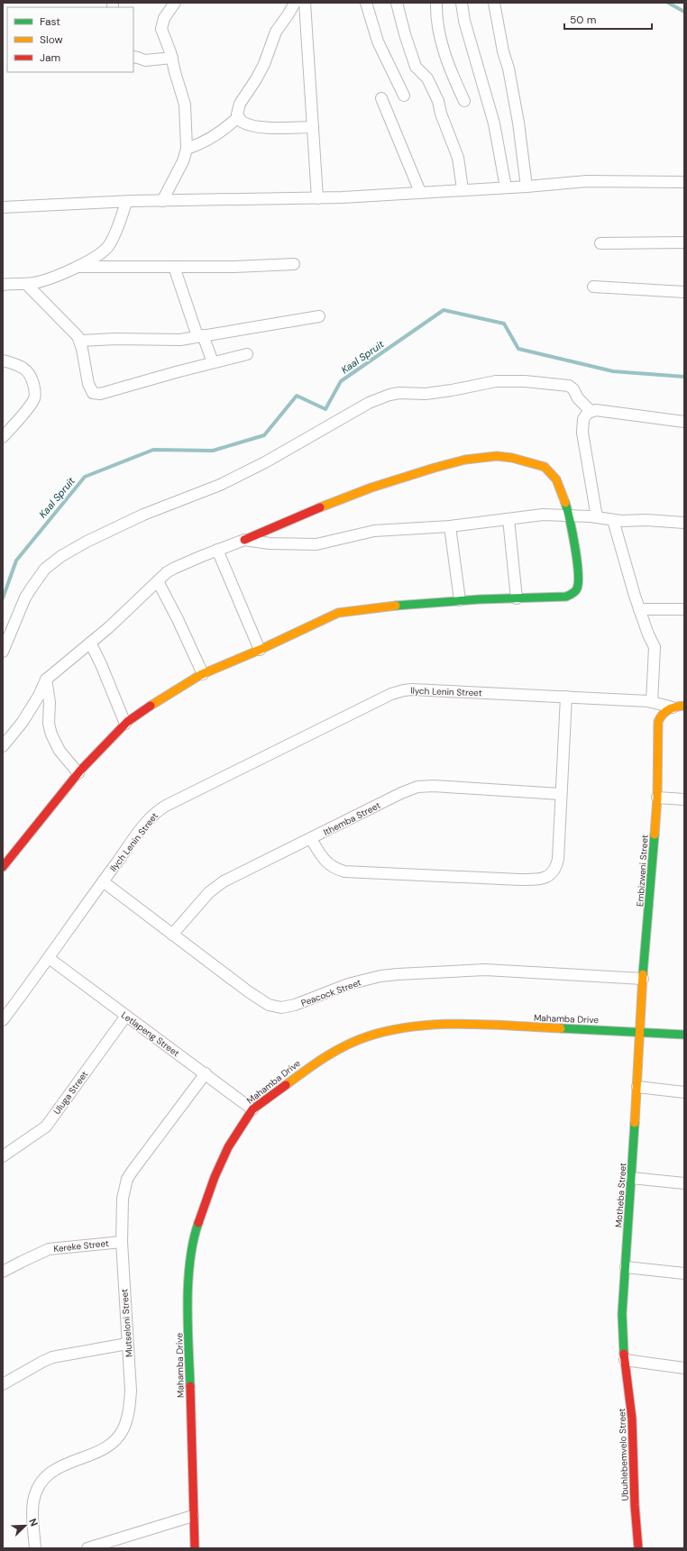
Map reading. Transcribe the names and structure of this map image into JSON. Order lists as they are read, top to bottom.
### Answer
{
  "streets": {
    "street": [
      "Ilych Lenin Street",
      "Ithemba Street",
      "Embizweni Street",
      "Peacock Street",
      "Mahamba Drive",
      "Letlapeng Street",
      "Uluga Street",
      "Motheba Street",
      "Kereke Street",
      "Mutseloni Street",
      "Ubuhlebemvelo Street"
    ]
  },
  "crossings": [
    ["Ilych Lenin Street", "Embizweni Street"],
    ["Ilych Lenin Street", "Peacock Street"],
    ["Ilych Lenin Street", "Letlapeng Street"],
    ["Ithemba Street", "Peacock Street"],
    ["Embizweni Street", "Peacock Street"],
    ["Embizweni Street", "Mahamba Drive"],
    ["Embizweni Street", "Motheba Street"],
    ["Mahamba Drive", "Letlapeng Street"],
    ["Mahamba Drive", "Motheba Street"],
    ["Letlapeng Street", "Uluga Street"],
    ["Letlapeng Street", "Mutseloni Street"],
    ["Motheba Street", "Ubuhlebemvelo Street"],
    ["Kereke Street", "Mutseloni Street"]
  ],
  "water": ["Kaal Spruit"],
  "legend": ["Fast", "Slow", "Jam"],
  "scale_bar": "50 m",
  "north": "top right"
}
